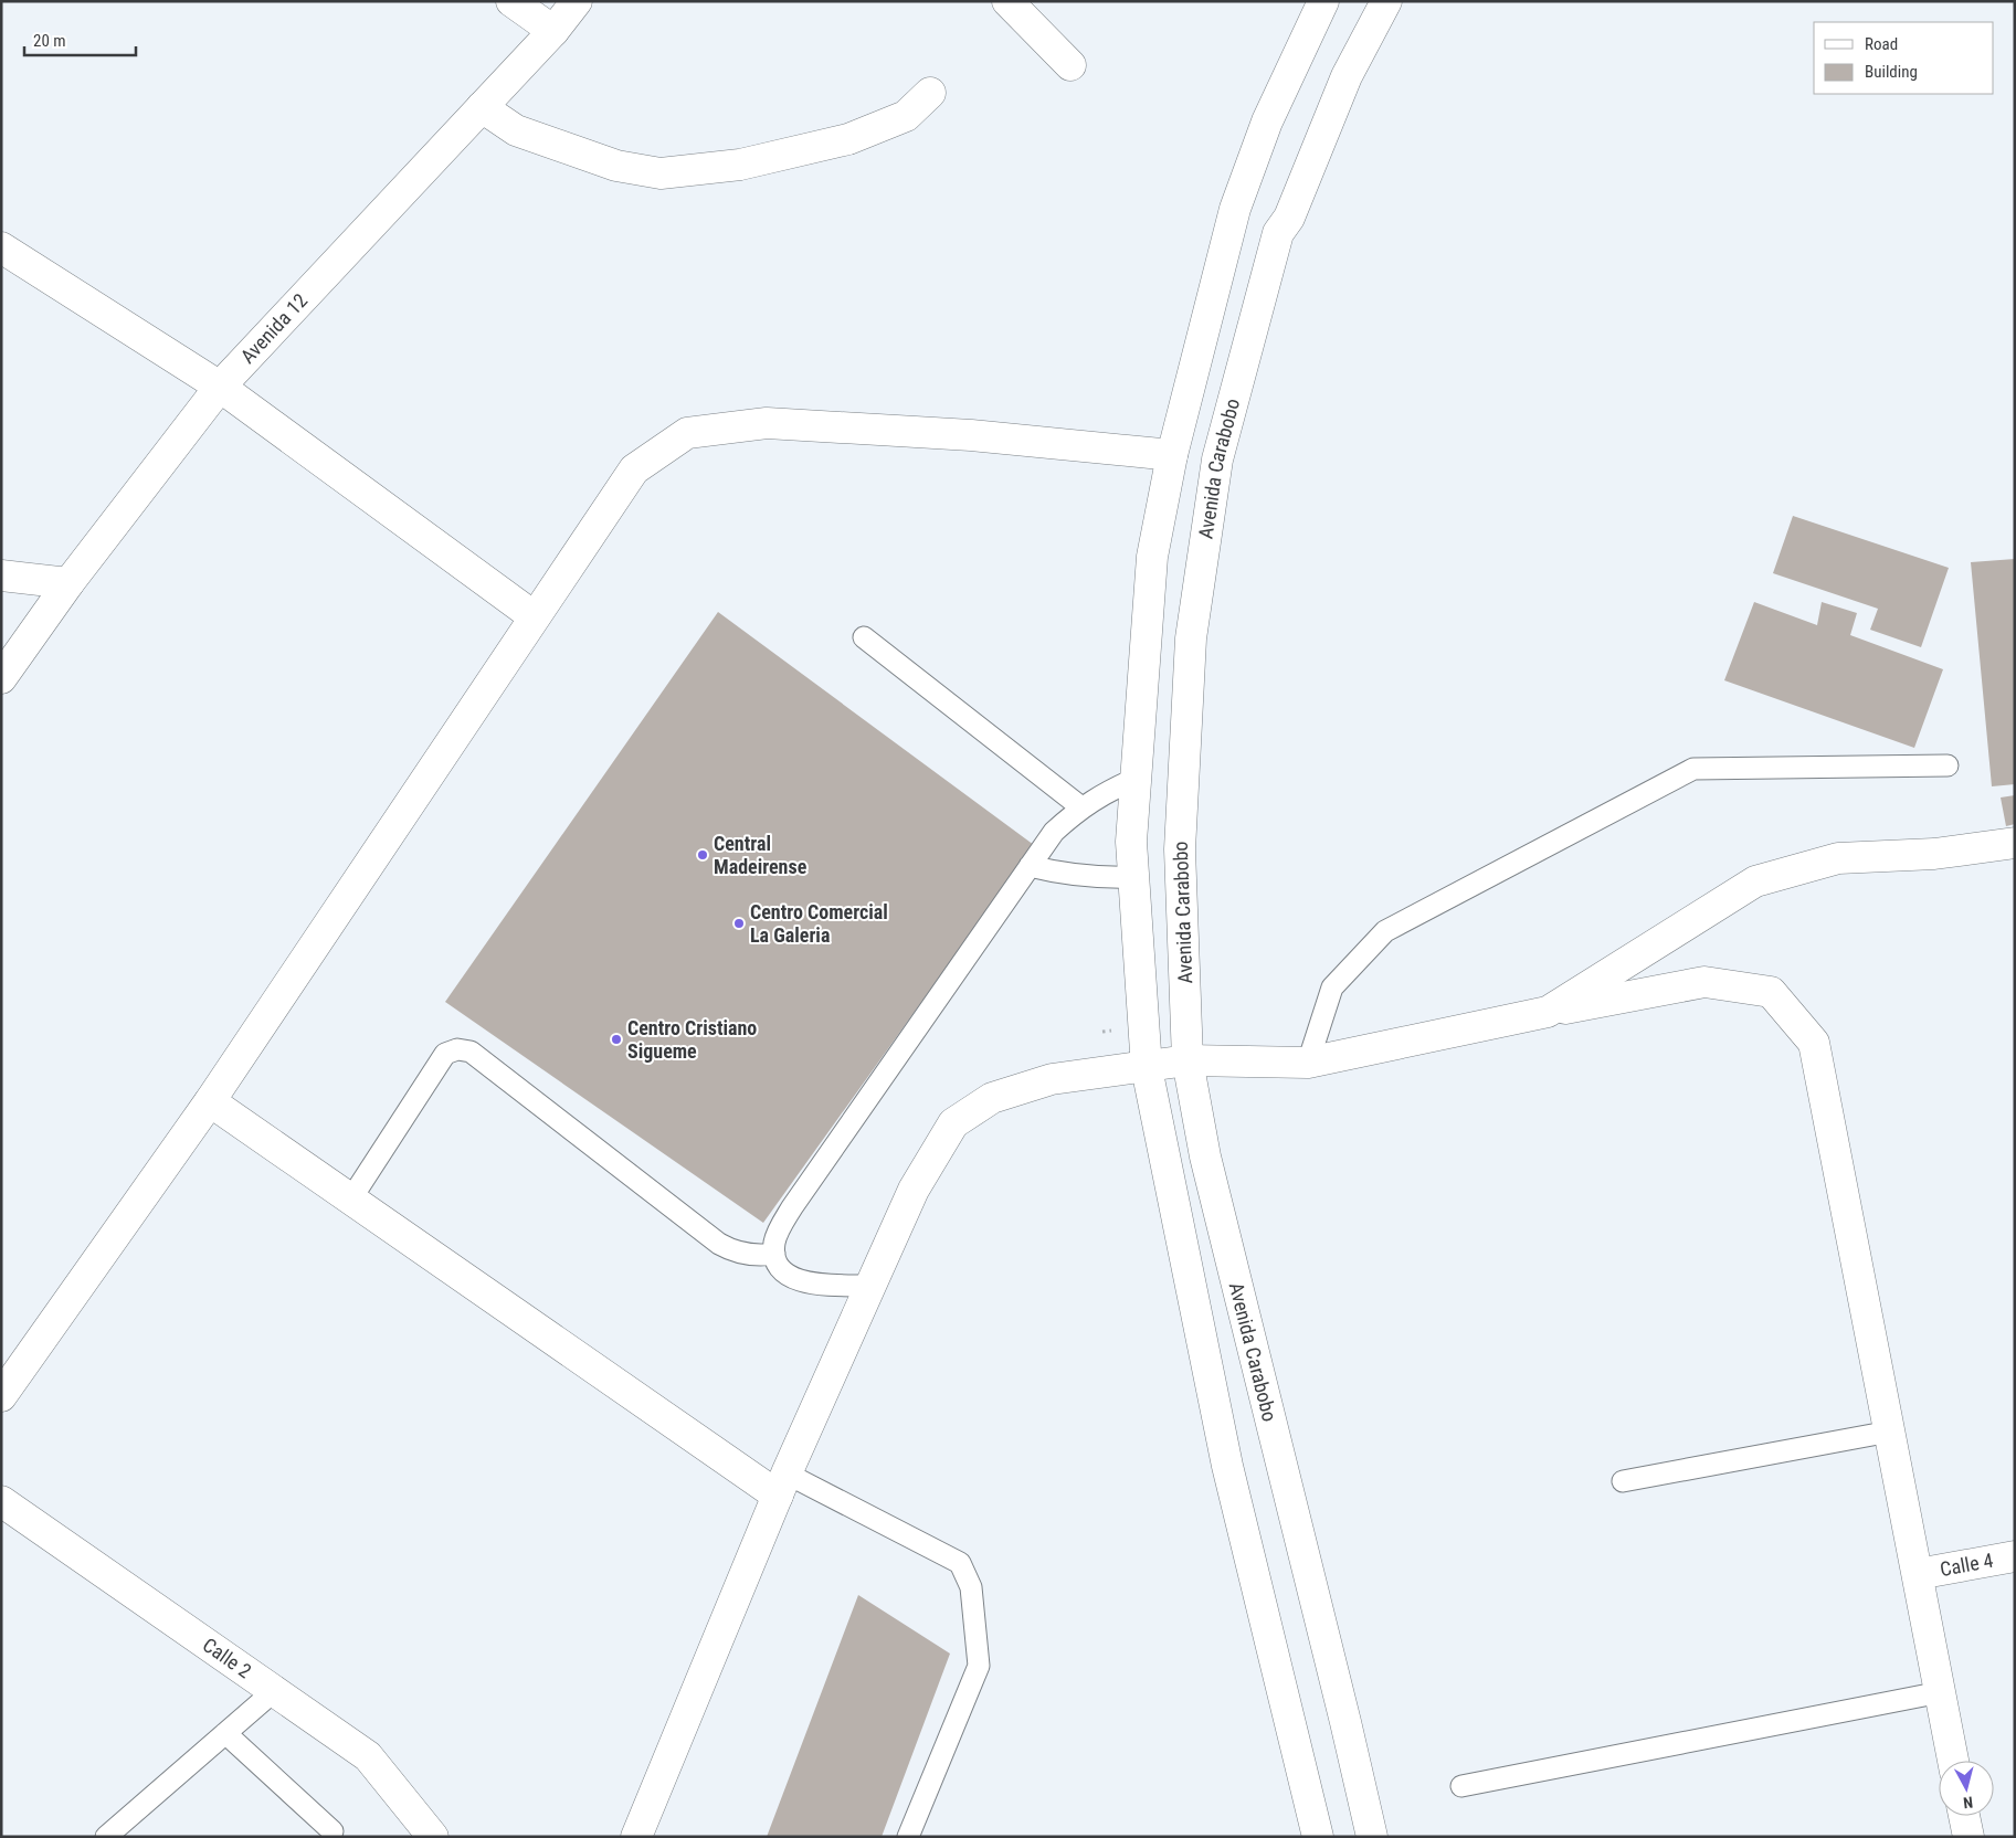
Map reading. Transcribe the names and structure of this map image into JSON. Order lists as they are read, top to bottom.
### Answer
{
  "streets": {
    "street": [
      "Avenida 12",
      "Avenida Carabobo",
      "Calle 4",
      "Calle 2"
    ]
  },
  "places": ["Central Madeirense", "Centro Comercial La Galeria", "Centro Cristiano Sigueme"],
  "legend": ["Road", "Building"],
  "scale_bar": "20 m",
  "north": "bottom"
}
